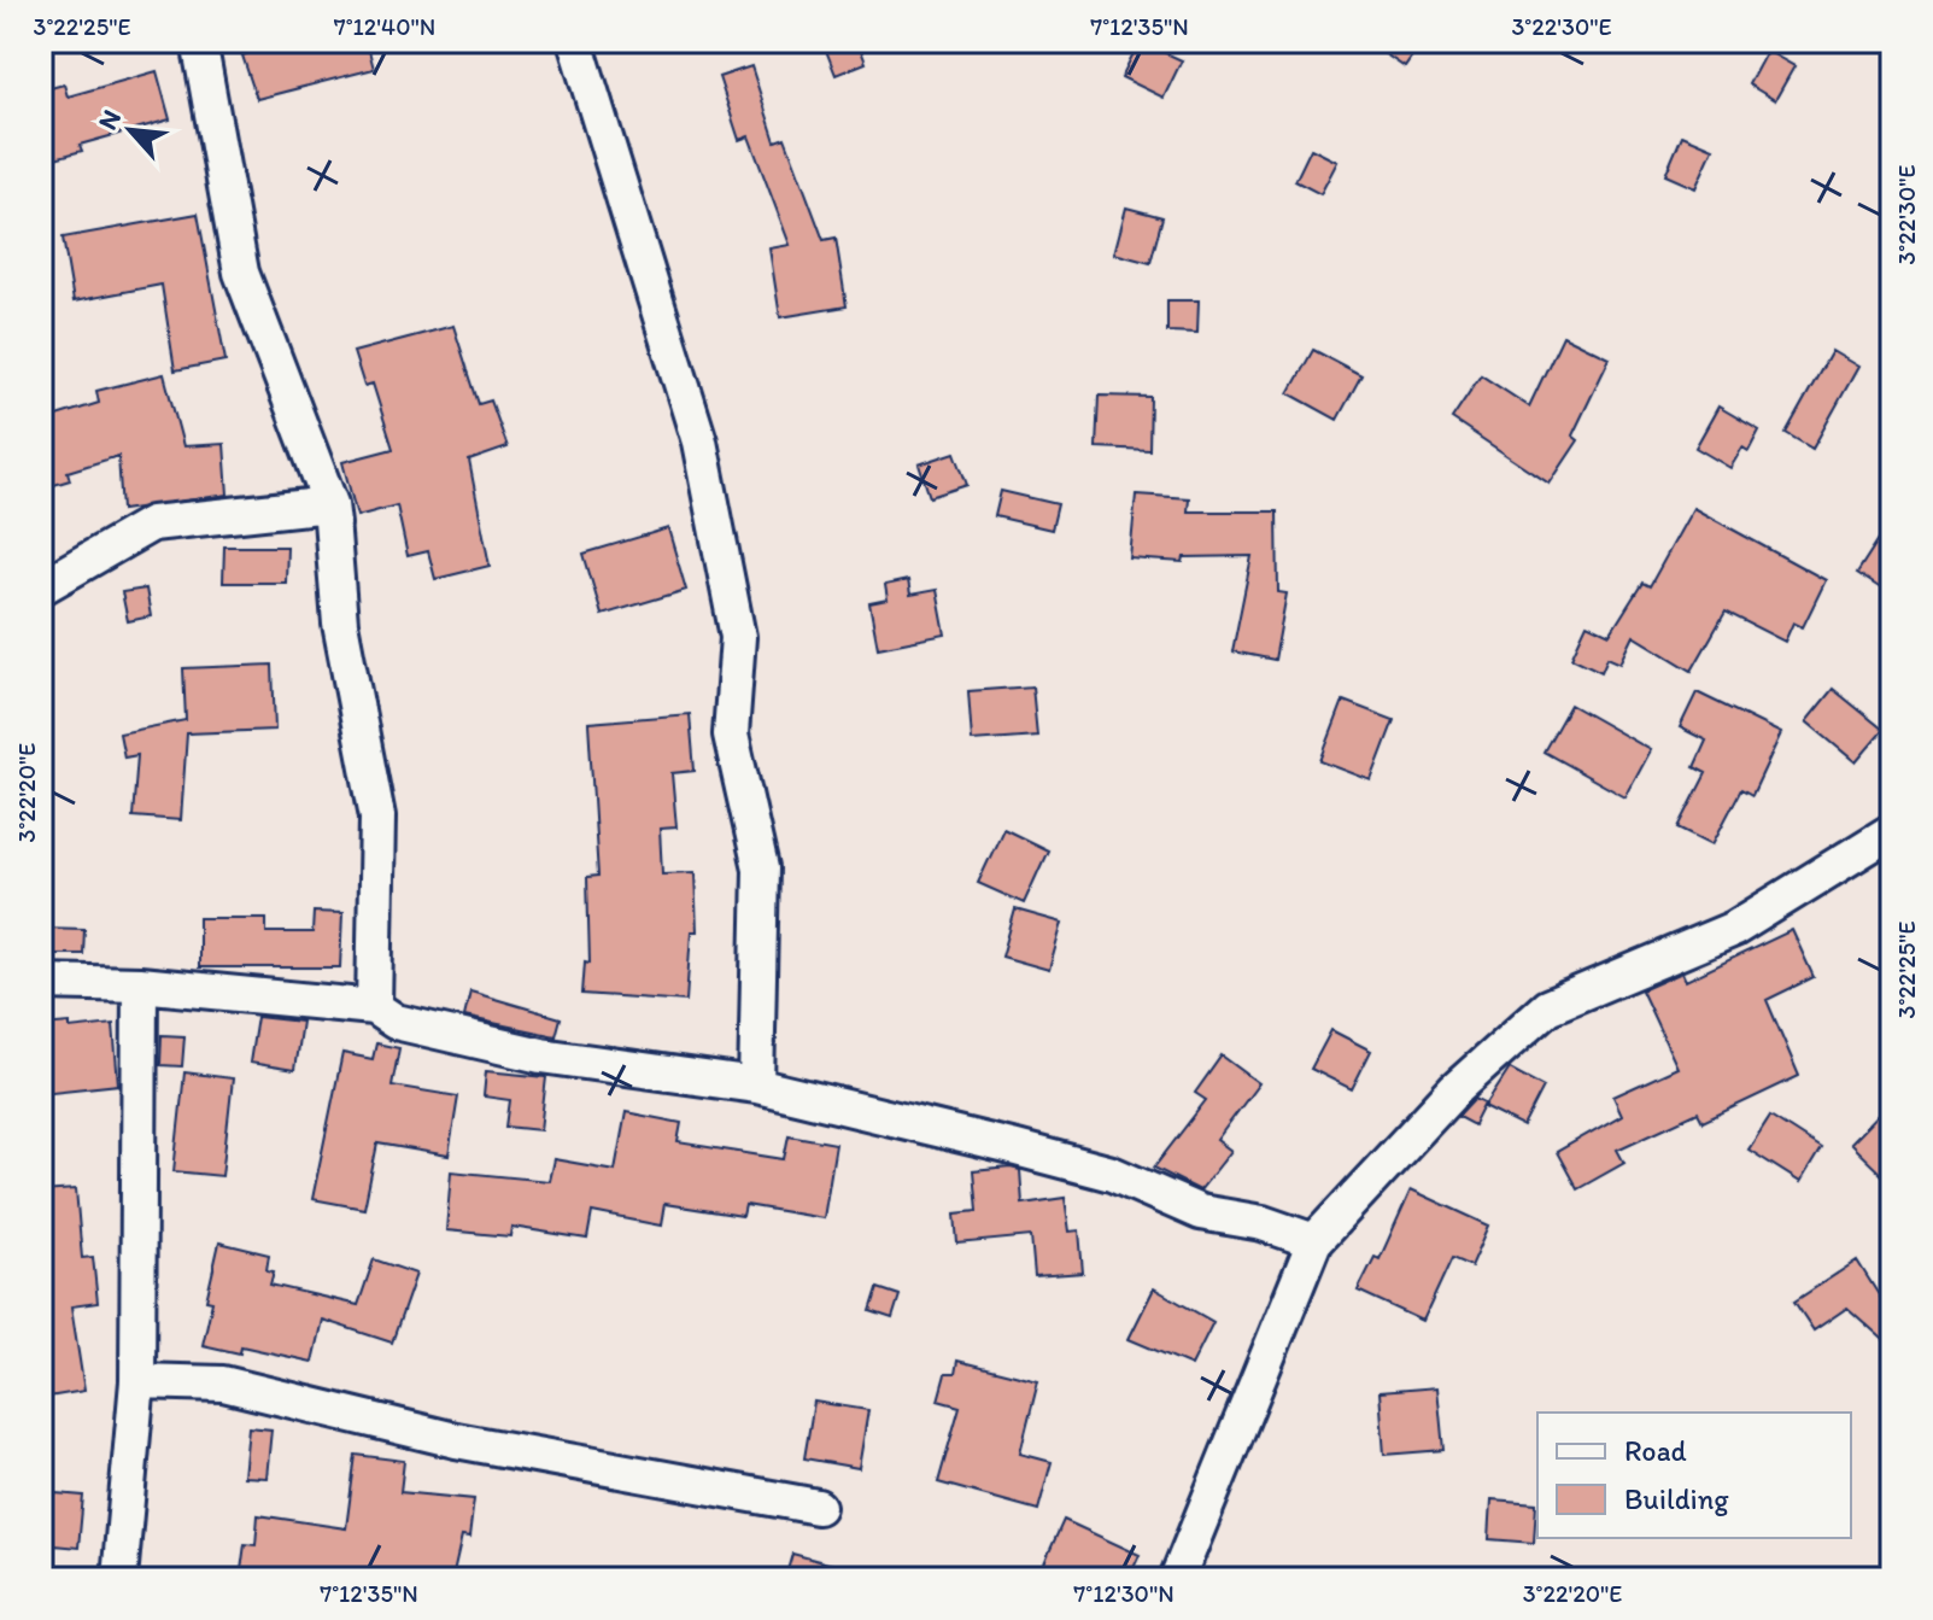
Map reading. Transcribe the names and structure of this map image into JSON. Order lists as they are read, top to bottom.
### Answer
{
  "legend": ["Road", "Building"],
  "north": "top left",
  "coordinates": [
    "3°22'25\"E",
    "7°12'40\"N",
    "7°12'35\"N",
    "3°22'30\"E",
    "3°22'20\"E",
    "7°12'30\"N"
  ]
}
